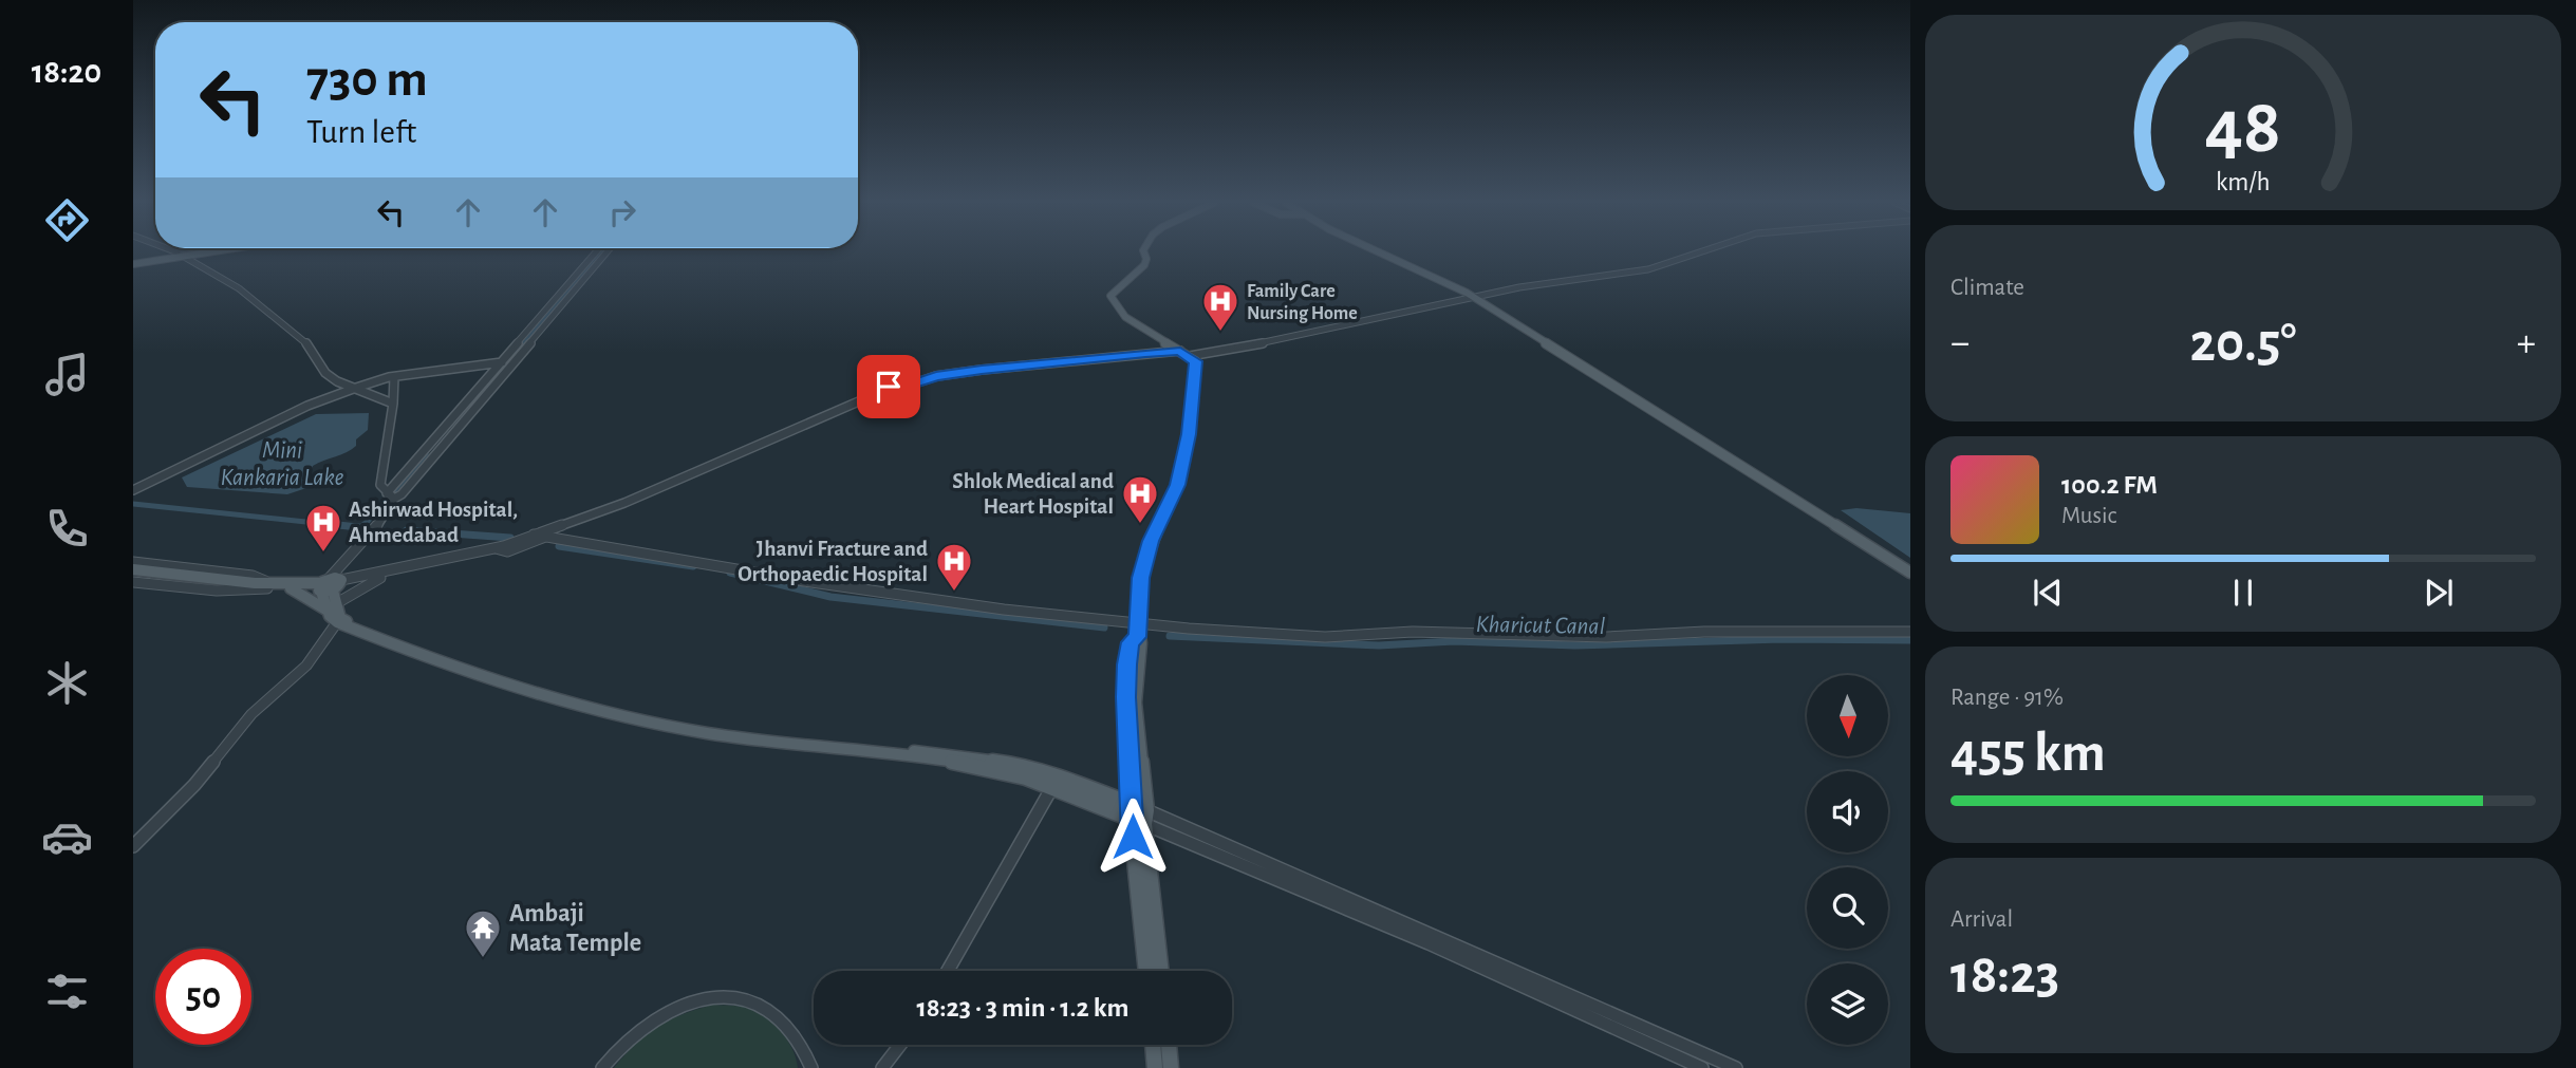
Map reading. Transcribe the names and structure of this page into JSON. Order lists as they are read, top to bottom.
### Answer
{
  "water": ["Mini Kankaria Lake", "Kharicut Canal"],
  "places": {
    "hospital": [
      "Family Care Nursing Home",
      "Shlok Medical and Heart Hospital",
      "Ashirwad Hospital, Ahmedabad",
      "Jhanvi Fracture and Orthopaedic Hospital"
    ],
    "temple": ["Ambaji Mata Temple"]
  },
  "north": "bottom",
  "page": {
    "tabs": "18:20",
    "turn": ["730 m", "Turn left"],
    "tile": [
      "Climate",
      ["Range · 91%", "455 km"],
      ["Arrival", "18:23"]
    ],
    "heat": ["−", "20.5°", "+"],
    "song": ["100.2 FM", "Music"],
    "limit": "50",
    "trip": "18:23 · 3 min · 1.2 km",
    "gauge": ["48", "km/h"]
  }
}
